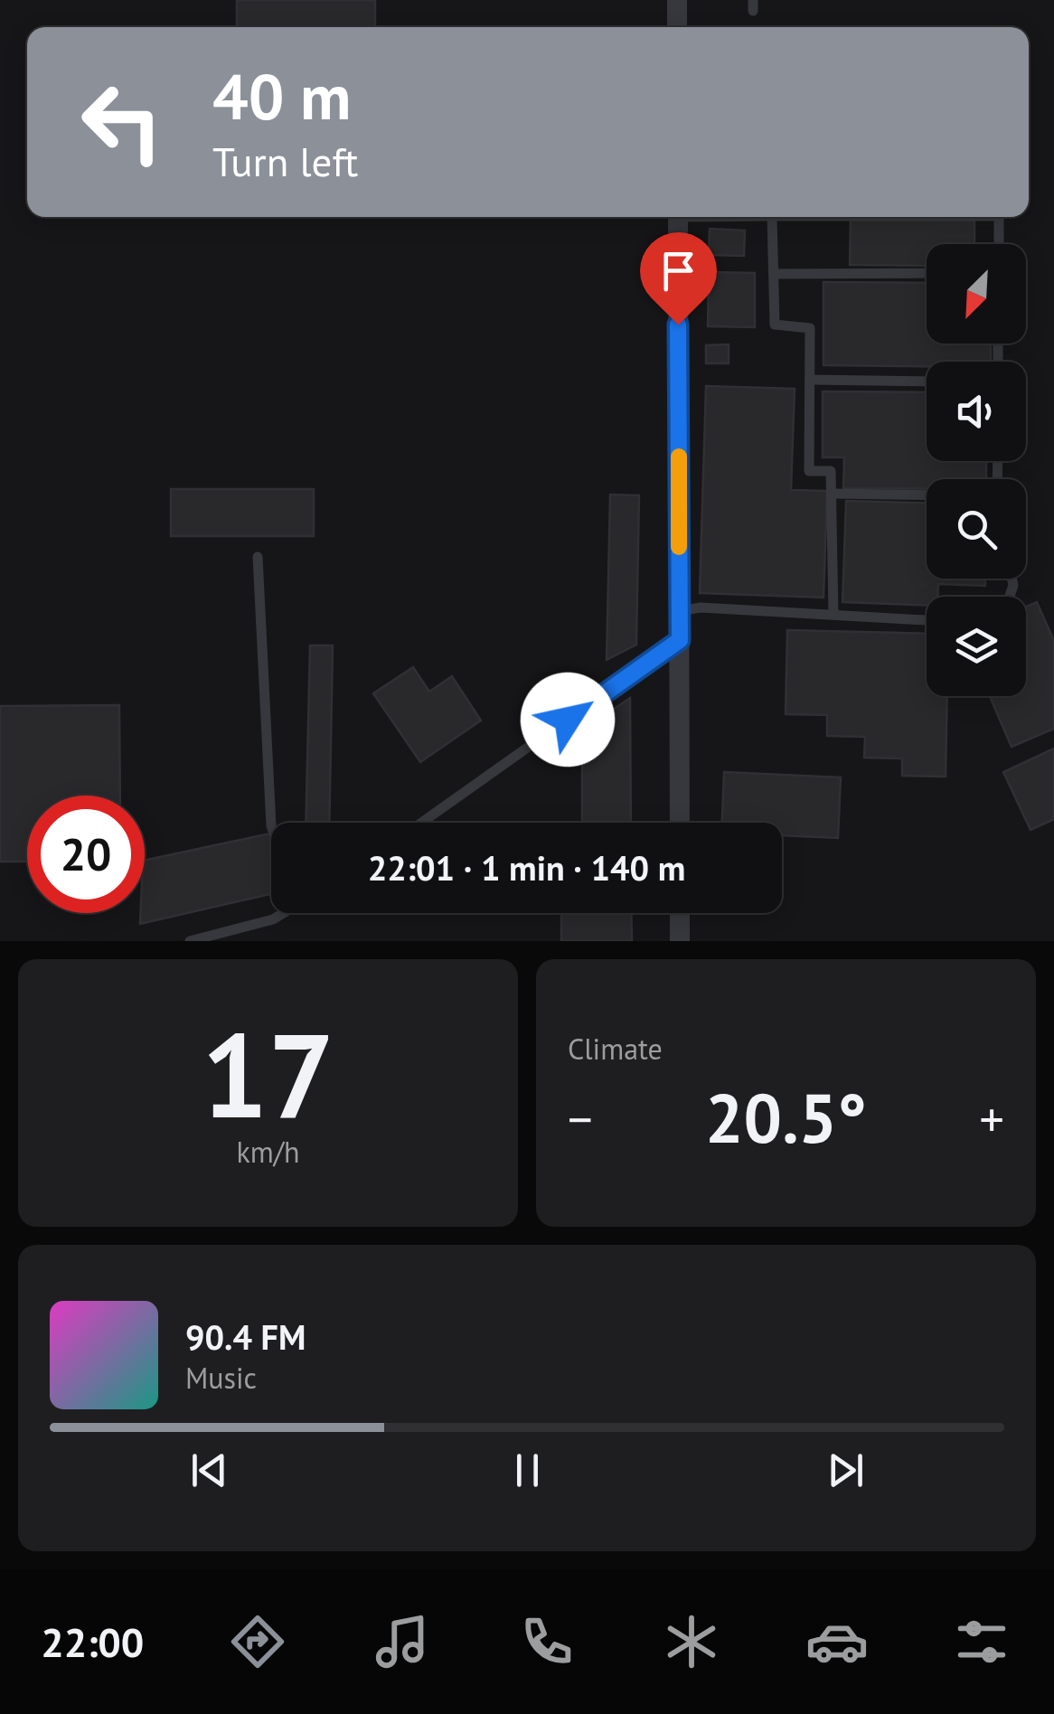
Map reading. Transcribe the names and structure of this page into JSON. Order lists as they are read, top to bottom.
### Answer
{
  "north": "bottom left",
  "page": {
    "turn": ["40 m", "Turn left"],
    "limit": "20",
    "trip": "22:01 · 1 min · 140 m",
    "tile": [
      ["17", "km/h"],
      "Climate"
    ],
    "heat": ["−", "20.5°", "+"],
    "song": ["90.4 FM", "Music"],
    "tabs": "22:00"
  }
}
